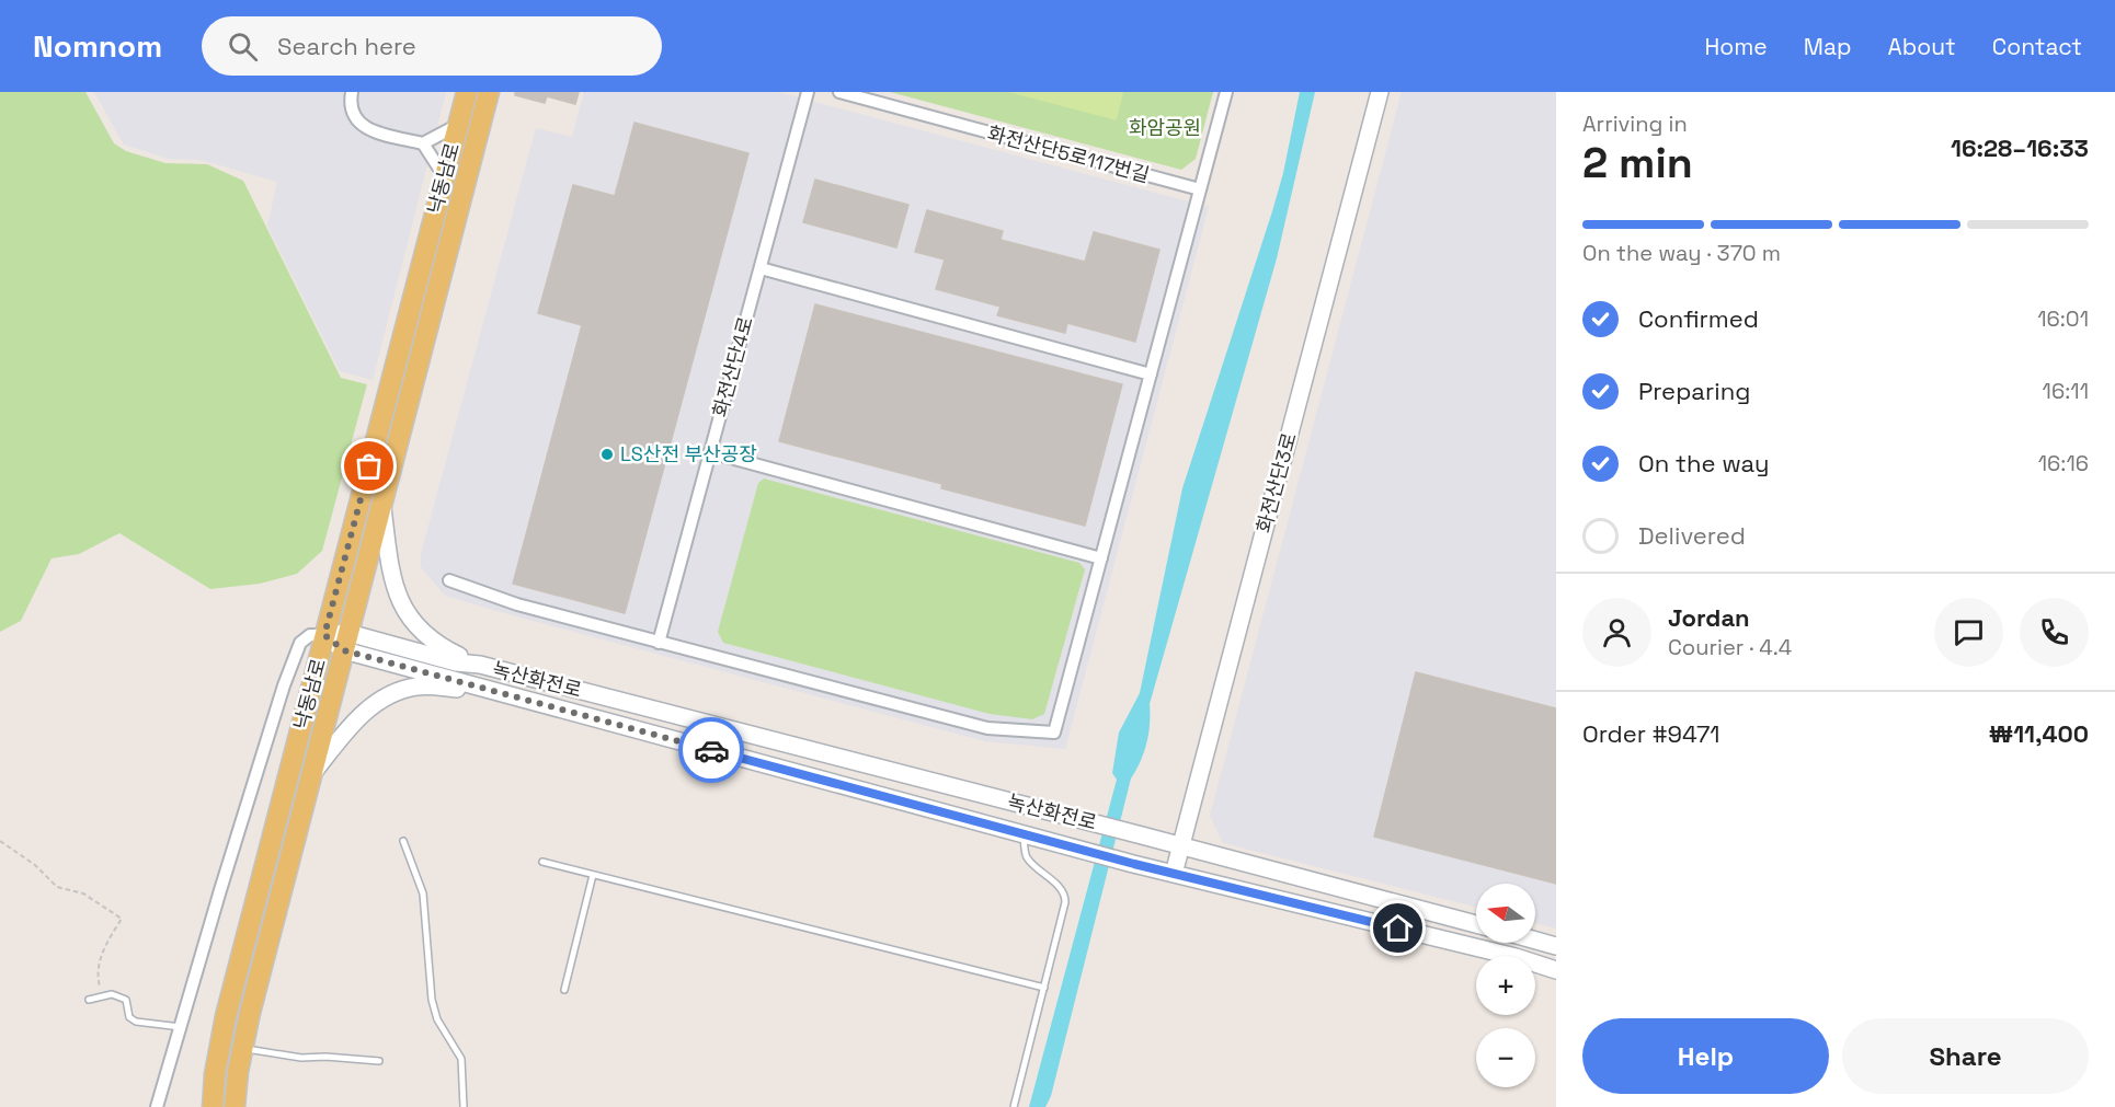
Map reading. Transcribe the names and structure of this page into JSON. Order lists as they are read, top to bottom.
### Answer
{
  "streets": {
    "main road": ["낙동남로", "화전산단3로", "녹산화전로"],
    "street": ["화전산단5로117번길", "화전산단4로"]
  },
  "crossings": [
    ["낙동남로", "녹산화전로"],
    ["화전산단3로", "녹산화전로"]
  ],
  "parks": ["화암공원"],
  "places": ["LS산전 부산공장"],
  "north": "left",
  "page": {
    "header": "Nomnom",
    "search": "Search here",
    "nav": [
      "Home",
      "Map",
      "About",
      "Contact"
    ],
    "heading": ["2 min", "Arriving in", "16:28–16:33"],
    "panel": [
      "Jordan",
      "Courier · 4.4",
      "Order #9471",
      "₩11,400"
    ],
    "bar": "On the way · 370 m",
    "list": [
      ["Confirmed", "16:01"],
      ["Preparing", "16:11"],
      ["On the way", "16:16"],
      "Delivered"
    ],
    "map_buttons": ["+", "−"],
    "buttons": ["Help", "Share"]
  }
}
